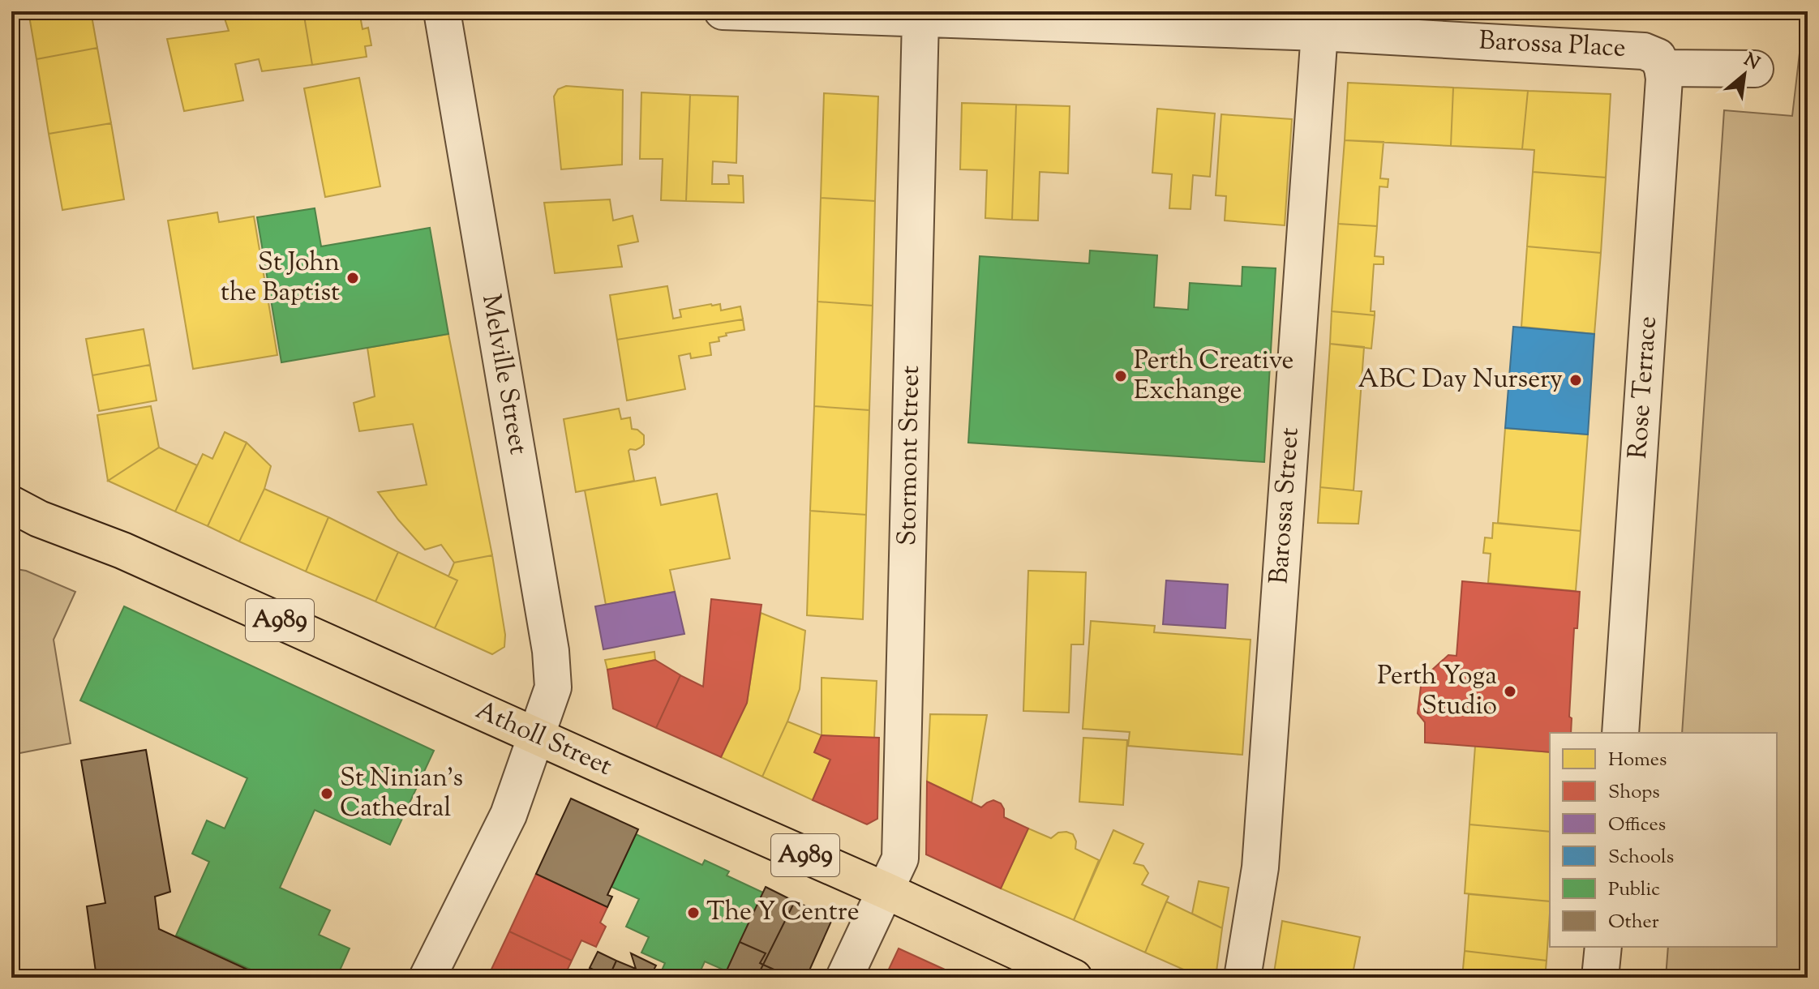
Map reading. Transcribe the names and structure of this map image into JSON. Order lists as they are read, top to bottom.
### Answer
{
  "streets": {
    "main road": ["A989", "Atholl Street"],
    "street": [
      "Barossa Place",
      "Melville Street",
      "Rose Terrace",
      "Stormont Street",
      "Barossa Street"
    ]
  },
  "crossings": [
    ["Barossa Place", "Rose Terrace"],
    ["Barossa Place", "Stormont Street"],
    ["Barossa Place", "Barossa Street"],
    ["Melville Street", "Atholl Street"],
    ["Stormont Street", "Atholl Street"]
  ],
  "places": [
    "St John the Baptist",
    "Perth Creative Exchange",
    "ABC Day Nursery",
    "Perth Yoga Studio",
    "St Ninian's Cathedral",
    "The Y Centre"
  ],
  "legend": [
    "Homes",
    "Shops",
    "Offices",
    "Schools",
    "Public",
    "Other"
  ],
  "north": "top right"
}
